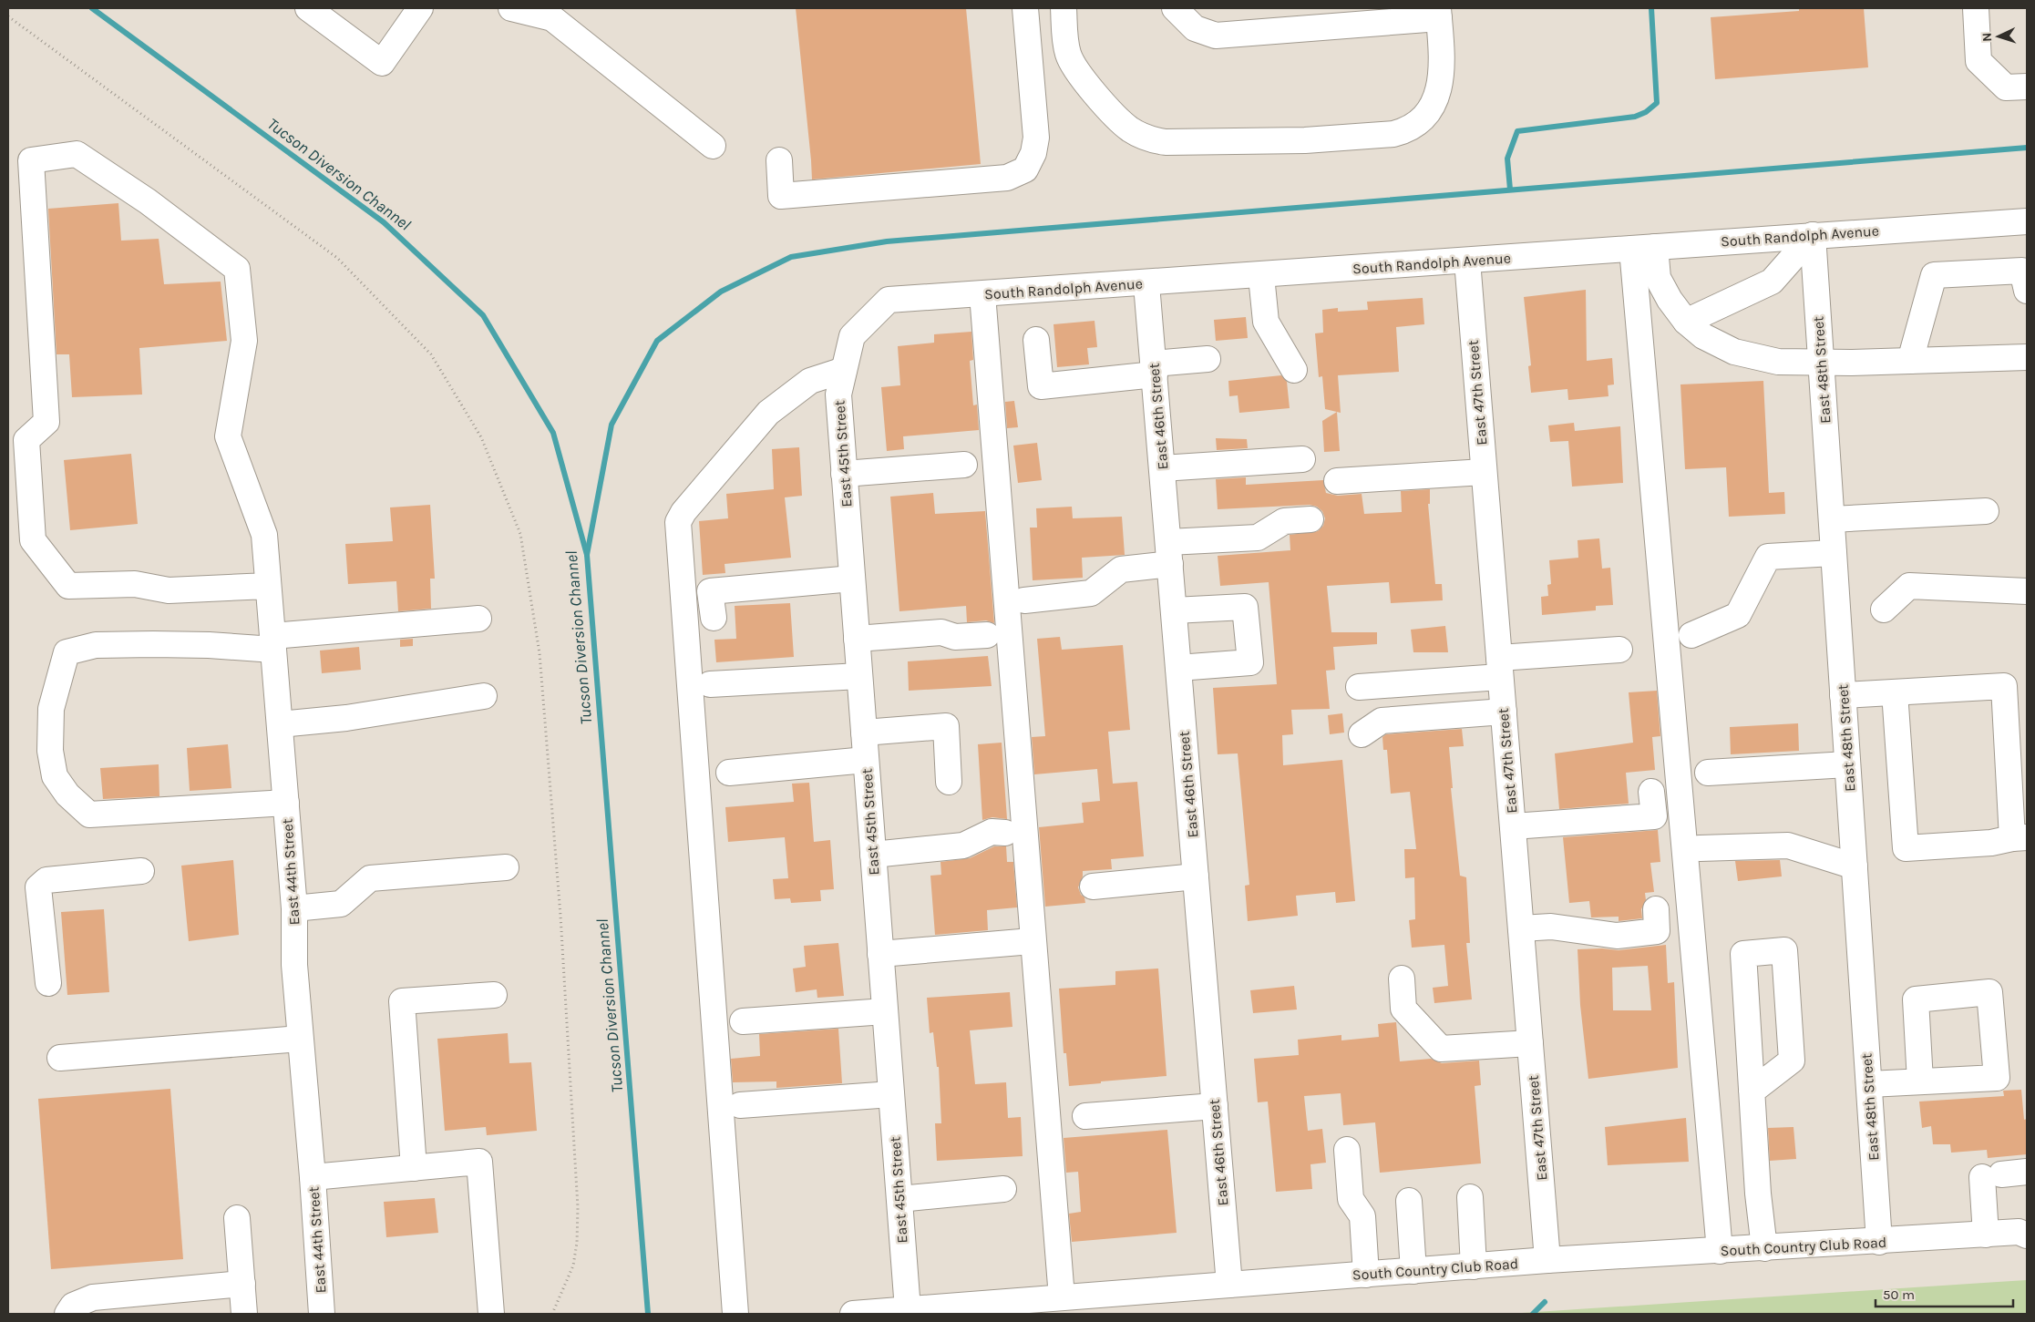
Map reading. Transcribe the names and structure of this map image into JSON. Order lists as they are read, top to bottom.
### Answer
{
  "streets": {
    "street": [
      "South Randolph Avenue",
      "East 48th Street",
      "East 47th Street",
      "East 46th Street",
      "East 45th Street",
      "East 44th Street",
      "South Country Club Road"
    ]
  },
  "crossings": [
    ["South Randolph Avenue", "East 48th Street"],
    ["South Randolph Avenue", "East 47th Street"],
    ["South Randolph Avenue", "East 46th Street"],
    ["South Randolph Avenue", "East 45th Street"],
    ["East 48th Street", "South Country Club Road"],
    ["East 47th Street", "South Country Club Road"],
    ["East 46th Street", "South Country Club Road"],
    ["East 45th Street", "South Country Club Road"]
  ],
  "water": ["Tucson Diversion Channel"],
  "scale_bar": "50 m",
  "north": "left"
}
